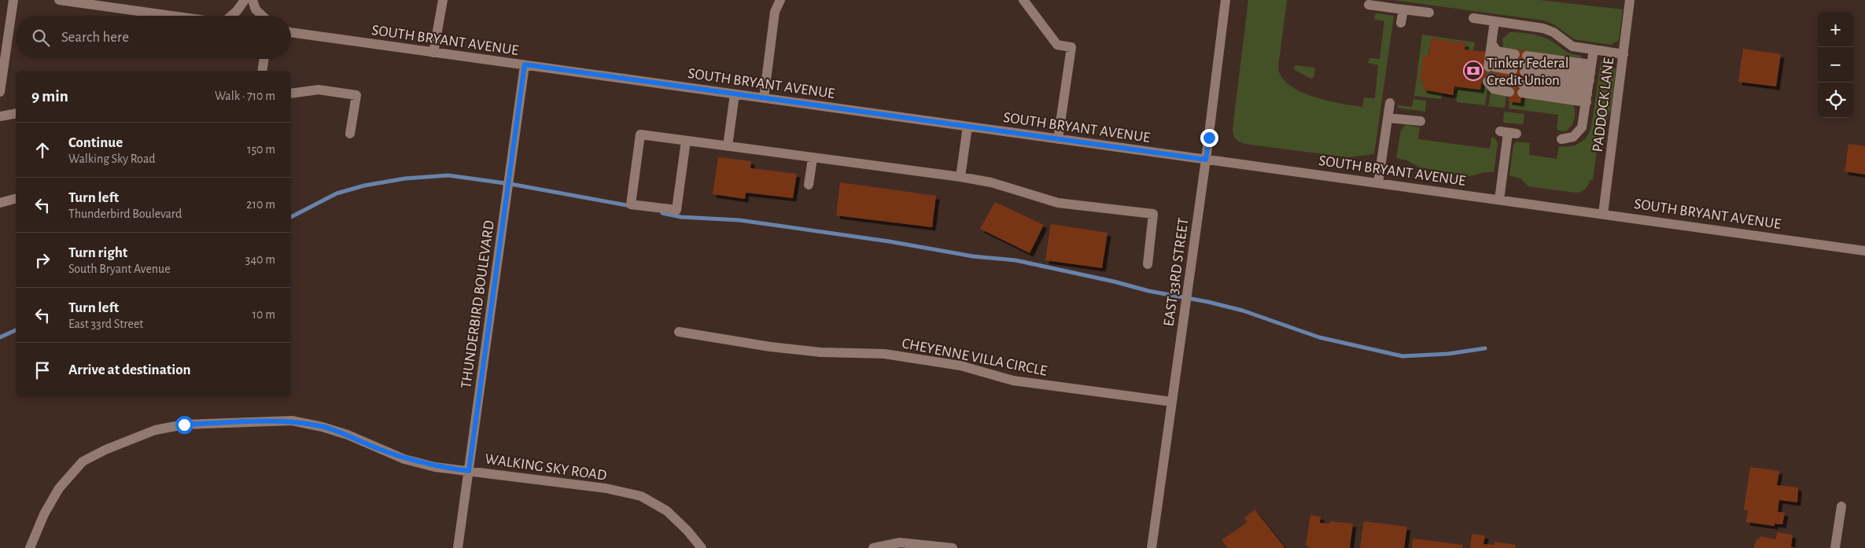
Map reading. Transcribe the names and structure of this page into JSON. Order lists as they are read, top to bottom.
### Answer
{
  "streets": {
    "street": [
      "SOUTH BRYANT AVENUE",
      "PADDOCK LANE",
      "EAST 33RD STREET",
      "THUNDERBIRD BOULEVARD",
      "CHEYENNE VILLA CIRCLE",
      "WALKING SKY ROAD"
    ]
  },
  "crossings": [
    ["SOUTH BRYANT AVENUE", "PADDOCK LANE"],
    ["SOUTH BRYANT AVENUE", "EAST 33RD STREET"],
    ["SOUTH BRYANT AVENUE", "THUNDERBIRD BOULEVARD"],
    ["EAST 33RD STREET", "CHEYENNE VILLA CIRCLE"],
    ["THUNDERBIRD BOULEVARD", "WALKING SKY ROAD"]
  ],
  "places": {
    "bank": ["Tinker Federal Credit Union"]
  },
  "page": {
    "map_buttons": ["+", "−"],
    "search": "Search here",
    "heading": ["9 min", "Walk · 710 m"],
    "list": [
      ["Continue", "Walking Sky Road", "150 m"],
      ["Turn left", "Thunderbird Boulevard", "210 m"],
      ["Turn right", "South Bryant Avenue", "340 m"],
      ["Turn left", "East 33rd Street", "10 m"],
      "Arrive at destination"
    ]
  }
}
